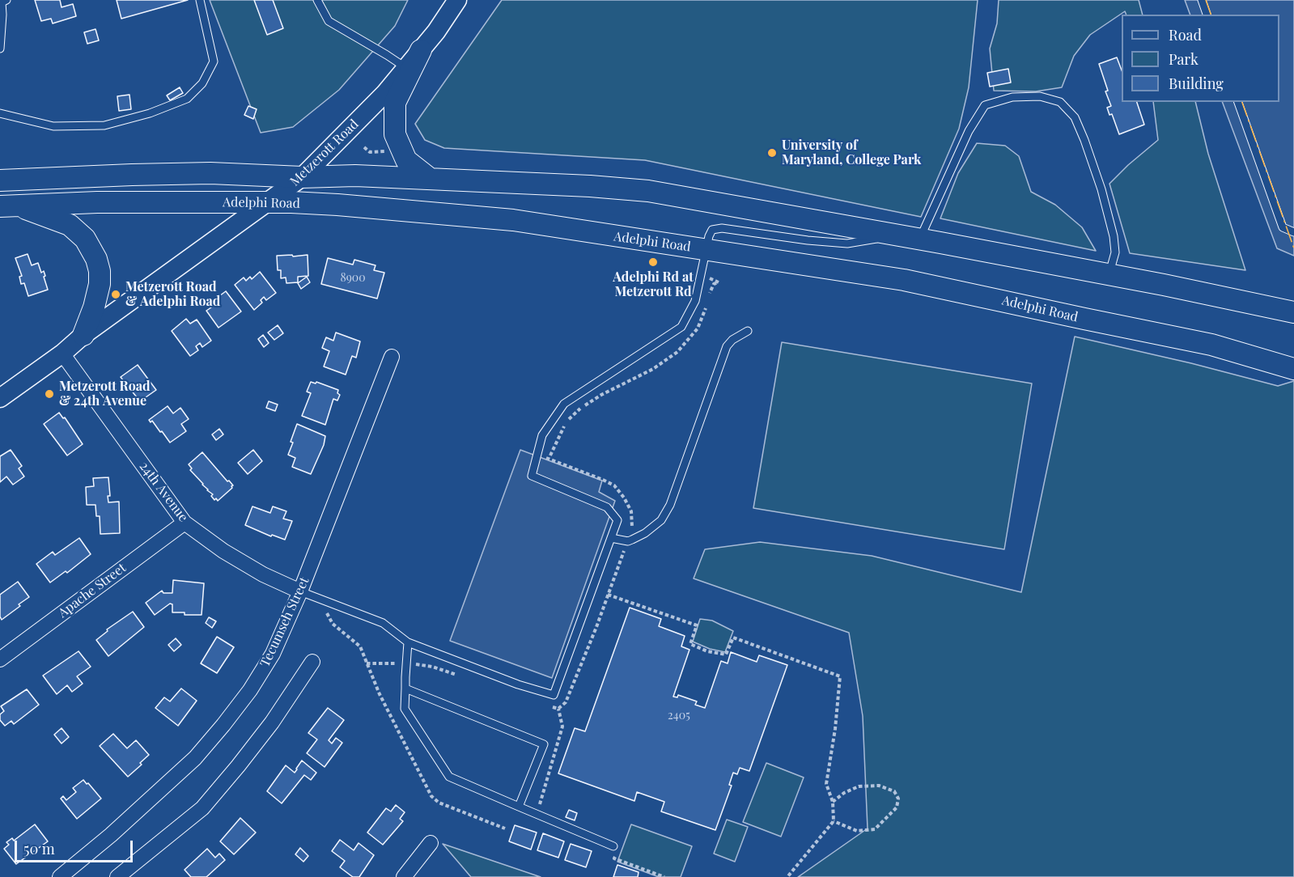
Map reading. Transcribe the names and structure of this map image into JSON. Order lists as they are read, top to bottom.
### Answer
{
  "streets": {
    "main road": ["Adelphi Road"],
    "street": [
      "Metzerott Road",
      "24th Avenue",
      "Apache Street",
      "Tecumseh Street"
    ]
  },
  "crossings": [
    ["Metzerott Road", "Adelphi Road"],
    ["Metzerott Road", "24th Avenue"],
    ["24th Avenue", "Apache Street"],
    ["24th Avenue", "Tecumseh Street"]
  ],
  "places": [
    "University of Maryland, College Park",
    "Adelphi Rd at Metzerott Rd",
    "Metzerott Road & Adelphi Road",
    "Metzerott Road & 24th Avenue"
  ],
  "house_numbers": ["8900", "2405"],
  "legend": ["Road", "Park", "Building"],
  "scale_bar": "50 m"
}
